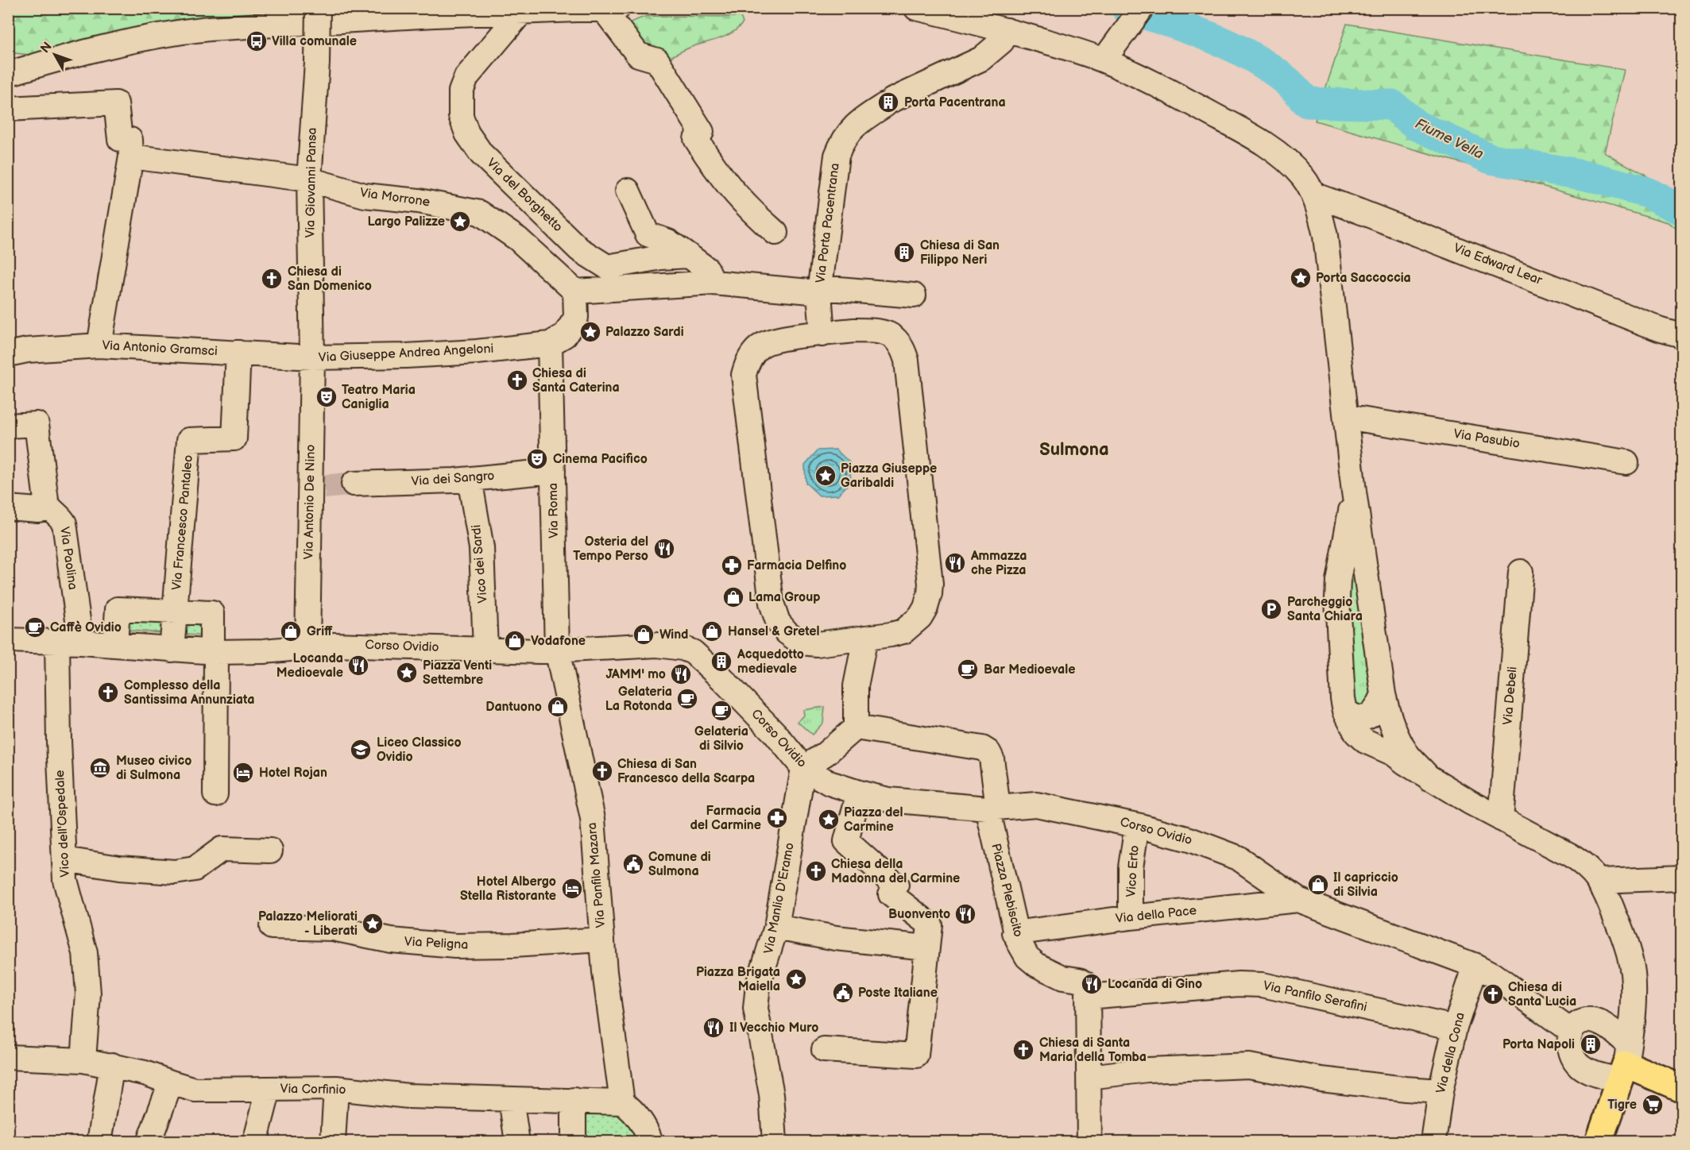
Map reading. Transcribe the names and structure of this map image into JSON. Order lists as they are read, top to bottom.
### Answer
{
  "streets": {
    "street": [
      "Via Giovanni Pansa",
      "Via del Borghetto",
      "Via Morrone",
      "Via Porta Pacentrana",
      "Via Edward Lear",
      "Via Antonio Gramsci",
      "Via Giuseppe Andrea Angeloni",
      "Via Pasubio",
      "Via dei Sangro",
      "Via Antonio De Nino",
      "Via Roma",
      "Via Francesco Pantaleo",
      "Via Paolina",
      "Vico dei Sardi",
      "Corso Ovidio",
      "Via Debeli",
      "Vico dell'Ospedale",
      "Vico Erto",
      "Via Panfilo Mazara",
      "Piazza Plebiscito",
      "Via Manlio D'Eramo",
      "Via della Pace",
      "Via Peligna",
      "Via Panfilo Serafini",
      "Via della Cona",
      "Via Corfinio"
    ]
  },
  "crossings": [
    ["Via Giovanni Pansa", "Via Morrone"],
    ["Via Giovanni Pansa", "Via Antonio Gramsci"],
    ["Via Giovanni Pansa", "Via Giuseppe Andrea Angeloni"],
    ["Via Giovanni Pansa", "Via Antonio De Nino"],
    ["Via Antonio Gramsci", "Via Giuseppe Andrea Angeloni"],
    ["Via Antonio Gramsci", "Via Antonio De Nino"],
    ["Via Antonio Gramsci", "Via Francesco Pantaleo"],
    ["Via Giuseppe Andrea Angeloni", "Via Antonio De Nino"],
    ["Via Giuseppe Andrea Angeloni", "Via Roma"],
    ["Via dei Sangro", "Via Roma"],
    ["Via dei Sangro", "Vico dei Sardi"],
    ["Via Antonio De Nino", "Corso Ovidio"],
    ["Via Roma", "Corso Ovidio"],
    ["Via Roma", "Via Panfilo Mazara"],
    ["Via Francesco Pantaleo", "Corso Ovidio"],
    ["Via Paolina", "Corso Ovidio"],
    ["Vico dei Sardi", "Corso Ovidio"],
    ["Corso Ovidio", "Vico dell'Ospedale"],
    ["Corso Ovidio", "Vico Erto"],
    ["Corso Ovidio", "Via Panfilo Mazara"],
    ["Corso Ovidio", "Piazza Plebiscito"],
    ["Corso Ovidio", "Via Manlio D'Eramo"],
    ["Corso Ovidio", "Via della Pace"],
    ["Corso Ovidio", "Via della Cona"],
    ["Vico dell'Ospedale", "Via Corfinio"],
    ["Vico Erto", "Via della Pace"],
    ["Via Panfilo Mazara", "Via Peligna"],
    ["Via Panfilo Mazara", "Via Corfinio"],
    ["Piazza Plebiscito", "Via della Pace"],
    ["Piazza Plebiscito", "Via Panfilo Serafini"],
    ["Via Panfilo Serafini", "Via della Cona"]
  ],
  "districts": ["Sulmona"],
  "water": ["Fiume Vella"],
  "places": {
    "bus stop": ["Villa comunale"],
    "building": [
      "Porta Pacentrana",
      "Chiesa di San Filippo Neri",
      "Acquedotto medievale",
      "Porta Napoli"
    ],
    "place": [
      "Largo Palizze",
      "Porta Saccoccia",
      "Palazzo Sardi",
      "Piazza Giuseppe Garibaldi",
      "Piazza Venti Settembre",
      "Piazza del Carmine",
      "Palazzo Meliorati - Liberati",
      "Piazza Brigata Maiella"
    ],
    "church": [
      "Chiesa di San Domenico",
      "Chiesa di Santa Caterina",
      "Complesso della Santissima Annunziata",
      "Chiesa di San Francesco della Scarpa",
      "Chiesa della Madonna del Carmine",
      "Chiesa di Santa Lucia",
      "Chiesa di Santa Maria della Tomba"
    ],
    "theatre": ["Teatro Maria Caniglia", "Cinema Pacifico"],
    "restaurant": [
      "Osteria del Tempo Perso",
      "Ammazza che Pizza",
      "Locanda Medioevale",
      "JAMM' mo",
      "Buonvento",
      "Locanda di Gino",
      "Il Vecchio Muro"
    ],
    "pharmacy": ["Farmacia Delfino", "Farmacia del Carmine"],
    "shop": [
      "Lama Group",
      "Griff",
      "Hansel & Gretel",
      "Wind",
      "Vodafone",
      "Dantuono",
      "Il capriccio di Silvia"
    ],
    "parking": ["Parcheggio Santa Chiara"],
    "cafe": [
      "Caffè Ovidio",
      "Bar Medioevale",
      "Gelateria La Rotonda",
      "Gelateria di Silvio"
    ],
    "school or university": ["Liceo Classico Ovidio"],
    "museum": ["Museo civico di Sulmona"],
    "hotel": ["Hotel Rojan", "Hotel Albergo Stella Ristorante"],
    "public building": ["Comune di Sulmona", "Poste Italiane"],
    "supermarket": ["Tigre"]
  },
  "north": "top left"
}
